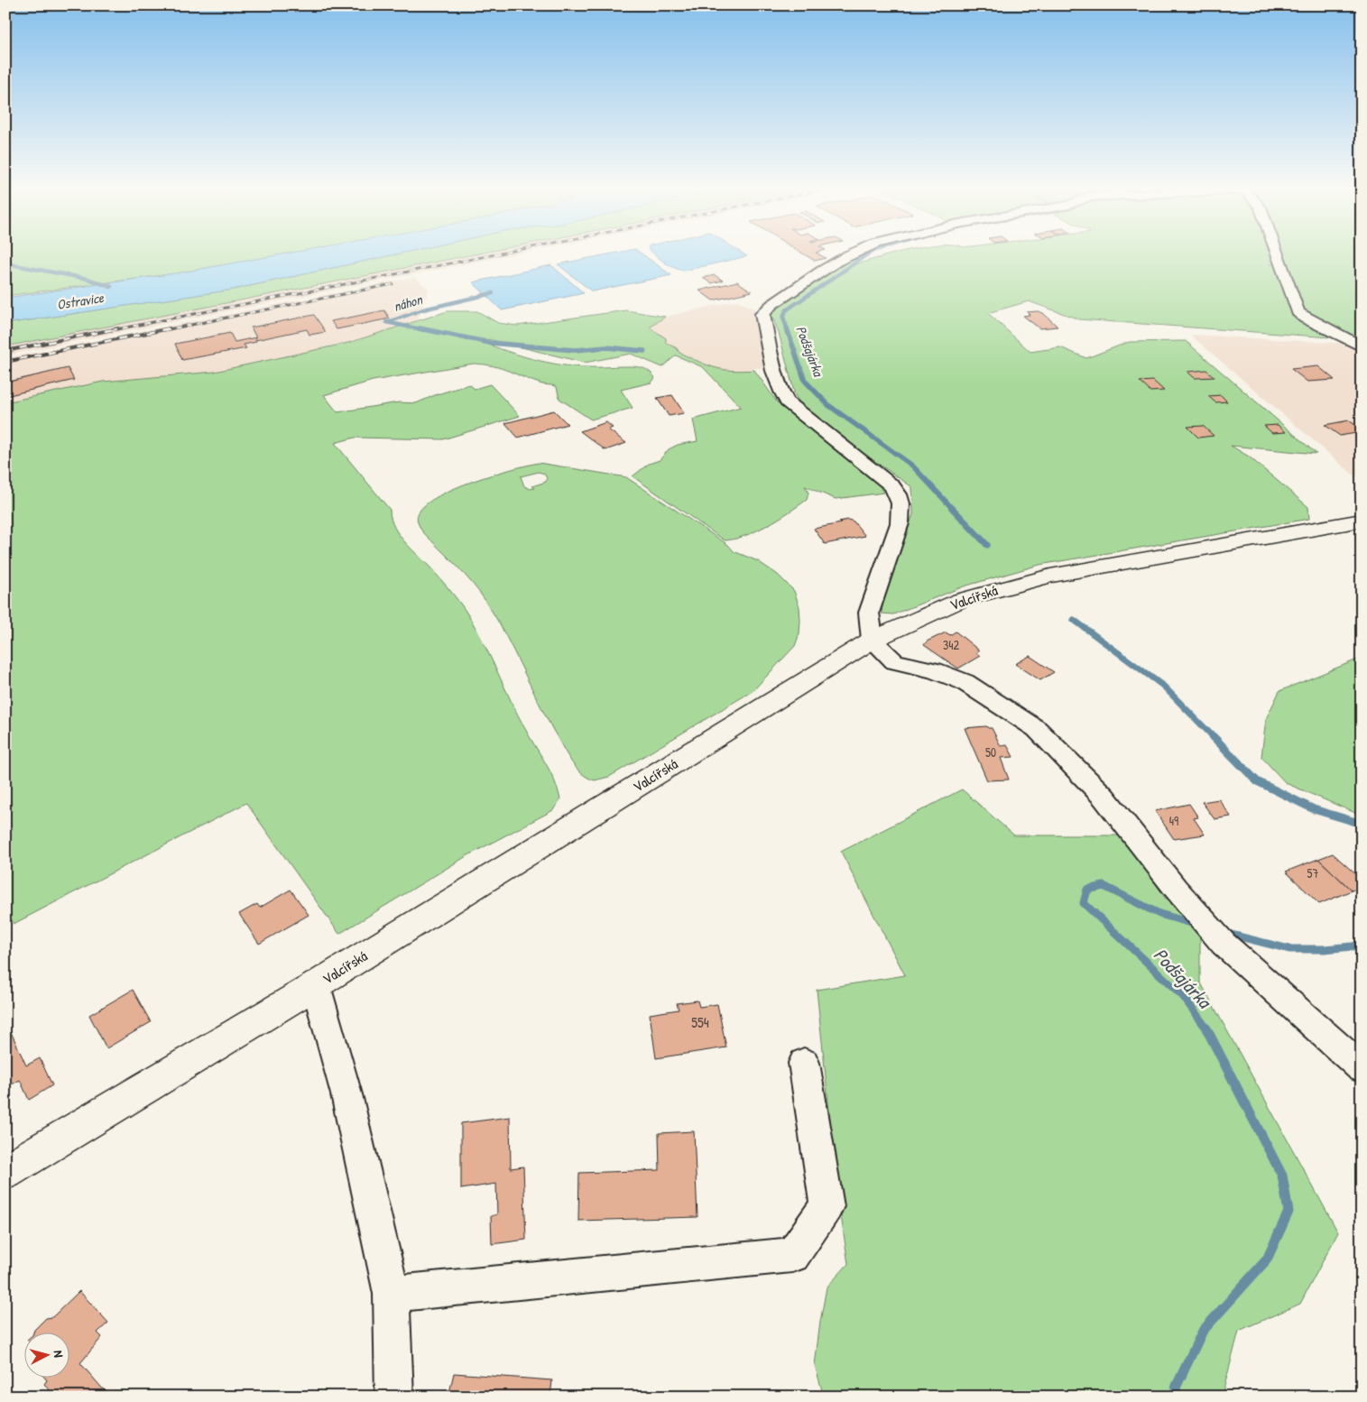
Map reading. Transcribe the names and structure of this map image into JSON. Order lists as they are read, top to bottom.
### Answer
{
  "streets": {
    "main road": ["Valcířská"]
  },
  "water": ["Ostravice", "náhon", "Podšajárka"],
  "house_numbers": [
    "342",
    "50",
    "49",
    "57",
    "554"
  ],
  "north": "right"
}
